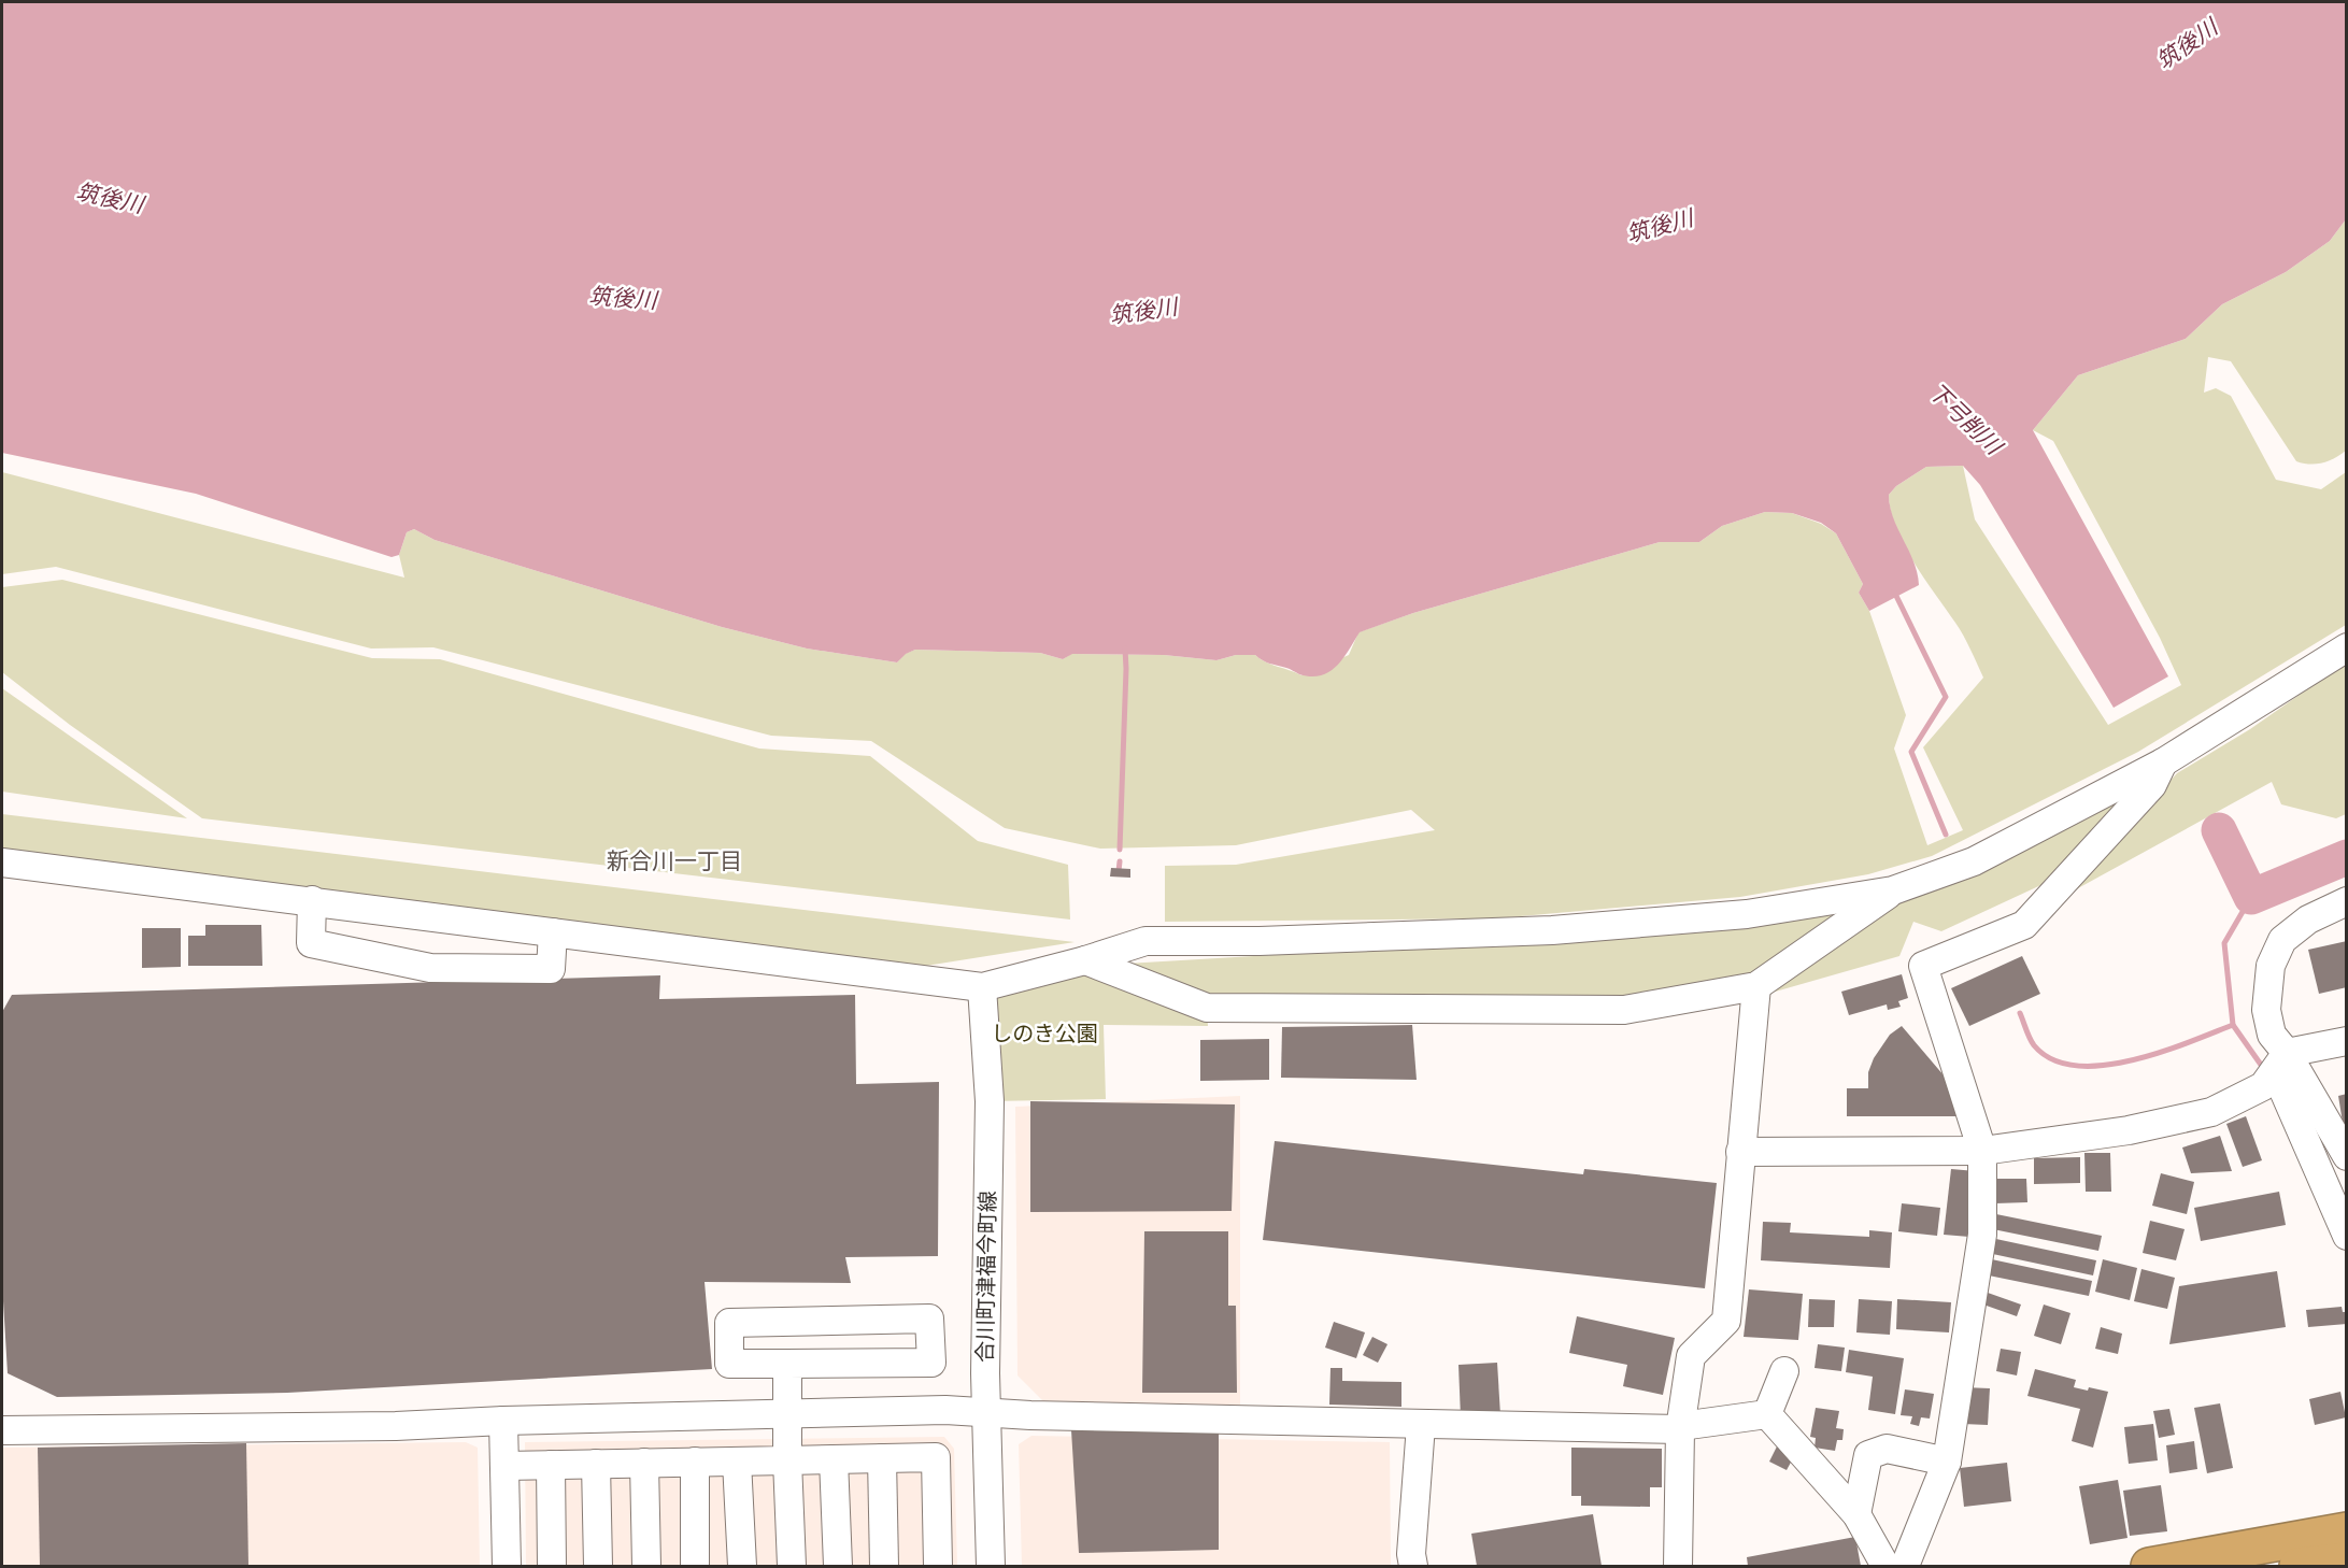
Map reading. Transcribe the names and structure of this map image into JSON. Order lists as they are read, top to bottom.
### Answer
{
  "streets": {
    "street": ["合川町津福今町線"]
  },
  "districts": ["新合川一丁目"],
  "water": ["筑後川", "下弓削川"],
  "parks": ["しのき公園"]
}
